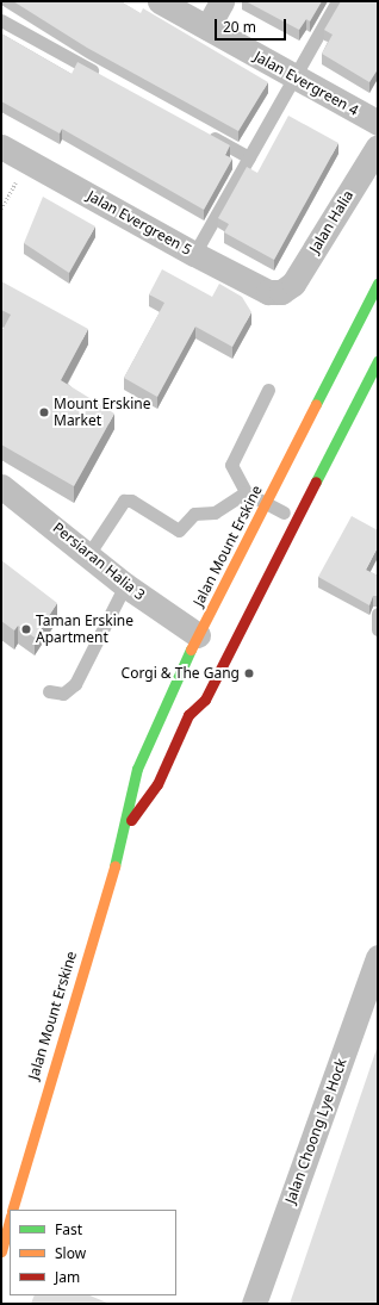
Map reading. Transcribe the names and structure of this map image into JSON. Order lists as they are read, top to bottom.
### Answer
{
  "streets": {
    "main road": ["Jalan Mount Erskine"],
    "street": [
      "Jalan Evergreen 4",
      "Jalan Halia",
      "Jalan Evergreen 5",
      "Persiaran Halia 3",
      "Jalan Choong Lye Hock"
    ]
  },
  "crossings": [
    ["Jalan Halia", "Jalan Evergreen 5"],
    ["Jalan Mount Erskine", "Persiaran Halia 3"]
  ],
  "places": ["Mount Erskine Market", "Taman Erskine Apartment", "Corgi & The Gang"],
  "legend": ["Fast", "Slow", "Jam"],
  "scale_bar": "20 m"
}
